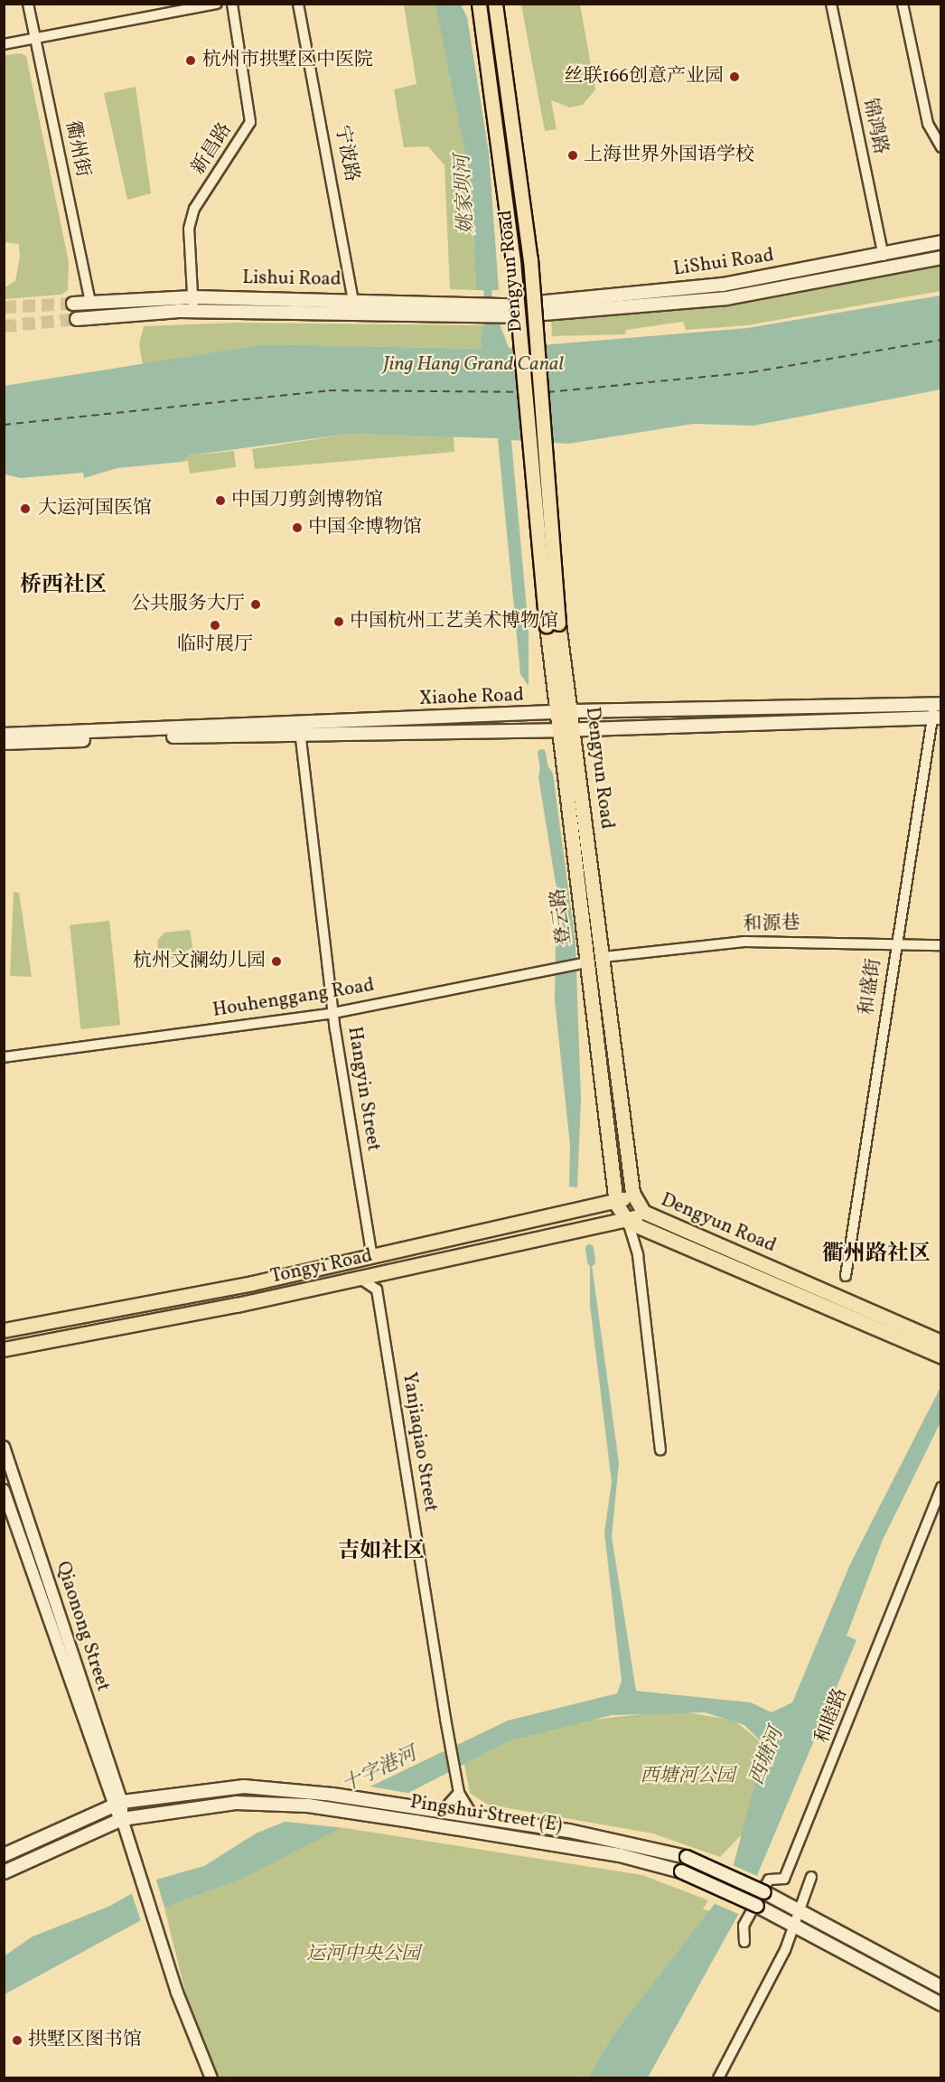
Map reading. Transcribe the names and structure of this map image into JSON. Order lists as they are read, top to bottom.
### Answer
{
  "streets": {
    "main road": [
      "LiShui Road",
      "Dengyun Road",
      "Lishui Road",
      "Xiaohe Road",
      "登云路",
      "Tongyi Road",
      "Pingshui Street (E)"
    ],
    "street": [
      "锦鸿路",
      "衢州街",
      "新昌路",
      "宁波路",
      "和源巷",
      "和盛街",
      "Houhenggang Road",
      "Hangyin Street",
      "Yanjiaqiao Street",
      "Qiaonong Street",
      "和睦路"
    ]
  },
  "crossings": [
    ["锦鸿路", "LiShui Road"],
    ["衢州街", "Lishui Road"],
    ["新昌路", "Lishui Road"],
    ["宁波路", "Lishui Road"],
    ["LiShui Road", "Lishui Road"],
    ["Dengyun Road", "Xiaohe Road"],
    ["Dengyun Road", "登云路"],
    ["Dengyun Road", "和源巷"],
    ["Dengyun Road", "Tongyi Road"],
    ["Xiaohe Road", "登云路"],
    ["Xiaohe Road", "和盛街"],
    ["Xiaohe Road", "Hangyin Street"],
    ["登云路", "Houhenggang Road"],
    ["登云路", "Tongyi Road"],
    ["和源巷", "和盛街"],
    ["Houhenggang Road", "Hangyin Street"],
    ["Hangyin Street", "Tongyi Road"],
    ["Yanjiaqiao Street", "Pingshui Street (E)"],
    ["Qiaonong Street", "Pingshui Street (E)"]
  ],
  "districts": ["桥西社区", "衢州路社区", "吉如社区"],
  "water": [
    "姚家坝河",
    "Jing Hang Grand Canal",
    "西塘河",
    "十字港河"
  ],
  "parks": ["西塘河公园", "运河中央公园"],
  "places": [
    "杭州市拱墅区中医院",
    "丝联166创意产业园",
    "上海世界外国语学校",
    "中国刀剪剑博物馆",
    "大运河国医馆",
    "中国伞博物馆",
    "公共服务大厅",
    "中国杭州工艺美术博物馆",
    "临时展厅",
    "杭州文澜幼儿园",
    "拱墅区图书馆"
  ]
}
